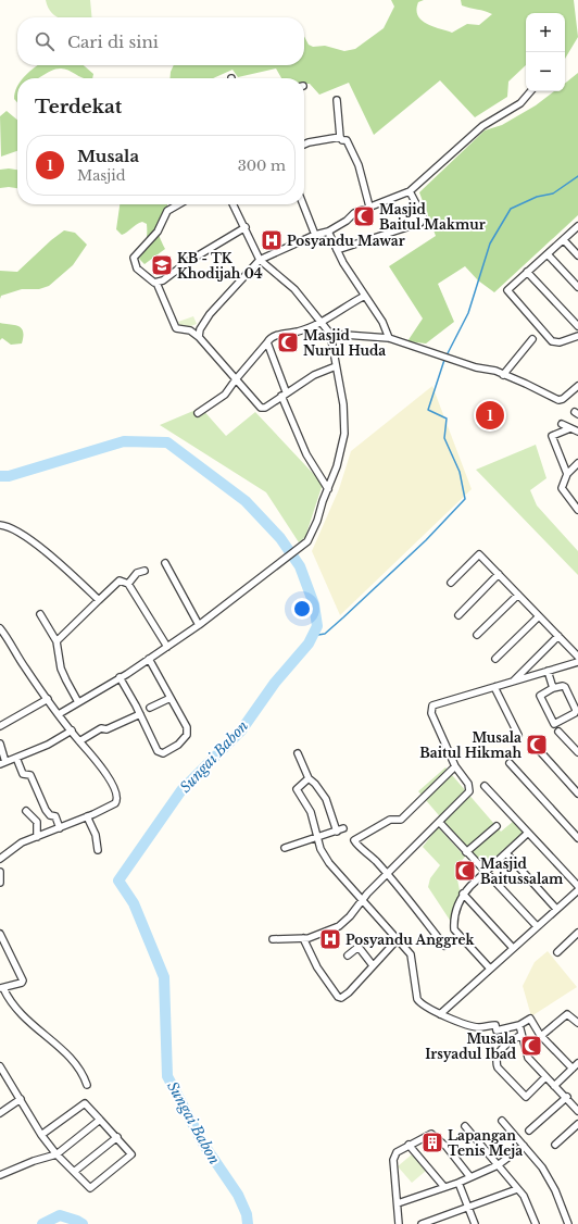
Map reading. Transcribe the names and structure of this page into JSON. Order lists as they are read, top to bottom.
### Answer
{
  "water": ["Sungai Babon"],
  "places": {
    "mosque": [
      "Masjid Baitul Makmur",
      "Masjid Nurul Huda",
      "Musala Baitul Hikmah",
      "Masjid Baitussalam",
      "Musala Irsyadul Ibad"
    ],
    "hospital": ["Posyandu Mawar", "Posyandu Anggrek"],
    "school or university": ["KB - TK Khodijah 04"],
    "building": ["Lapangan Tenis Meja"]
  },
  "page": {
    "map_buttons": ["+", "−"],
    "search": "Cari di sini",
    "heading": "Terdekat",
    "list": [
      {
        "mark": "1",
        "name": "Musala",
        "note": "Masjid",
        "value": "300 m"
      }
    ],
    "pins": "1"
  }
}
